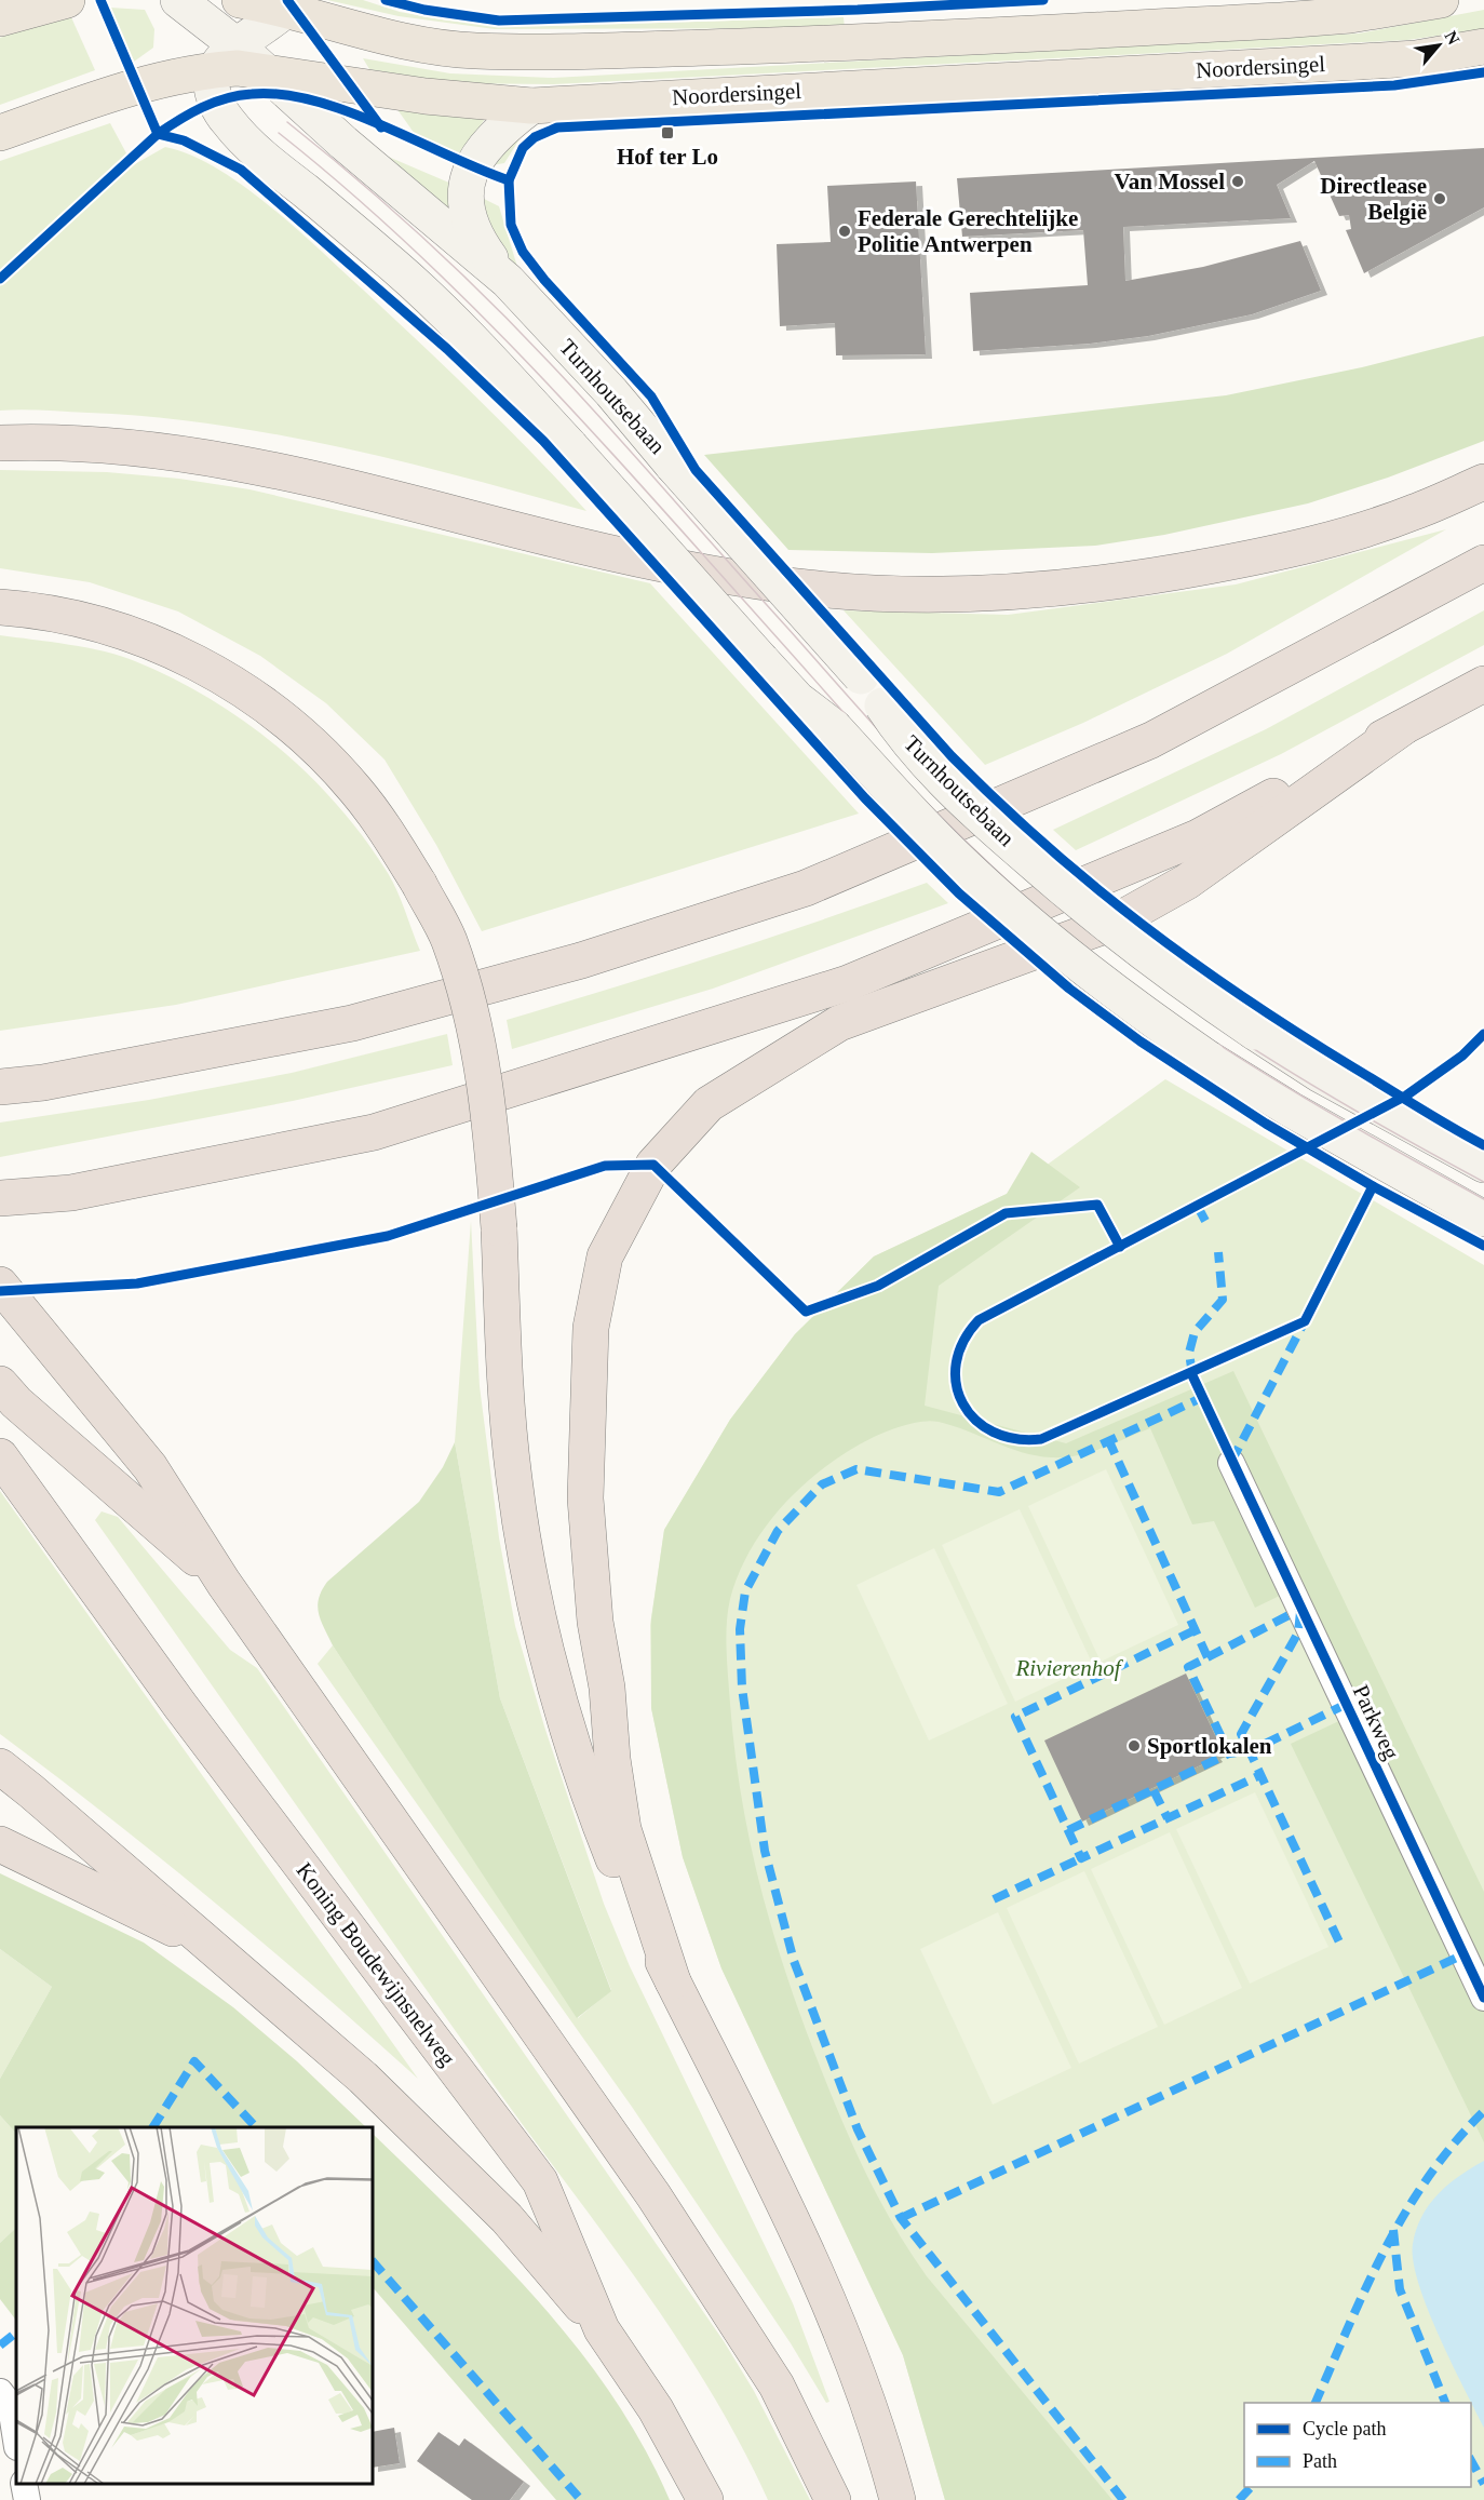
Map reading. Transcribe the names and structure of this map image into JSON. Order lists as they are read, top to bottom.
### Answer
{
  "streets": {
    "highway": ["Koning Boudewijnsnelweg"],
    "main road": ["Noordersingel", "Turnhoutsebaan"],
    "street": ["Parkweg"]
  },
  "crossings": [
    ["Noordersingel", "Turnhoutsebaan"]
  ],
  "parks": ["Rivierenhof"],
  "places": {
    "transit": ["Hof ter Lo"],
    "other": [
      "Van Mossel",
      "Directlease België",
      "Federale Gerechtelijke Politie Antwerpen",
      "Sportlokalen"
    ]
  },
  "legend": ["Cycle path", "Path"],
  "north": "top right"
}
